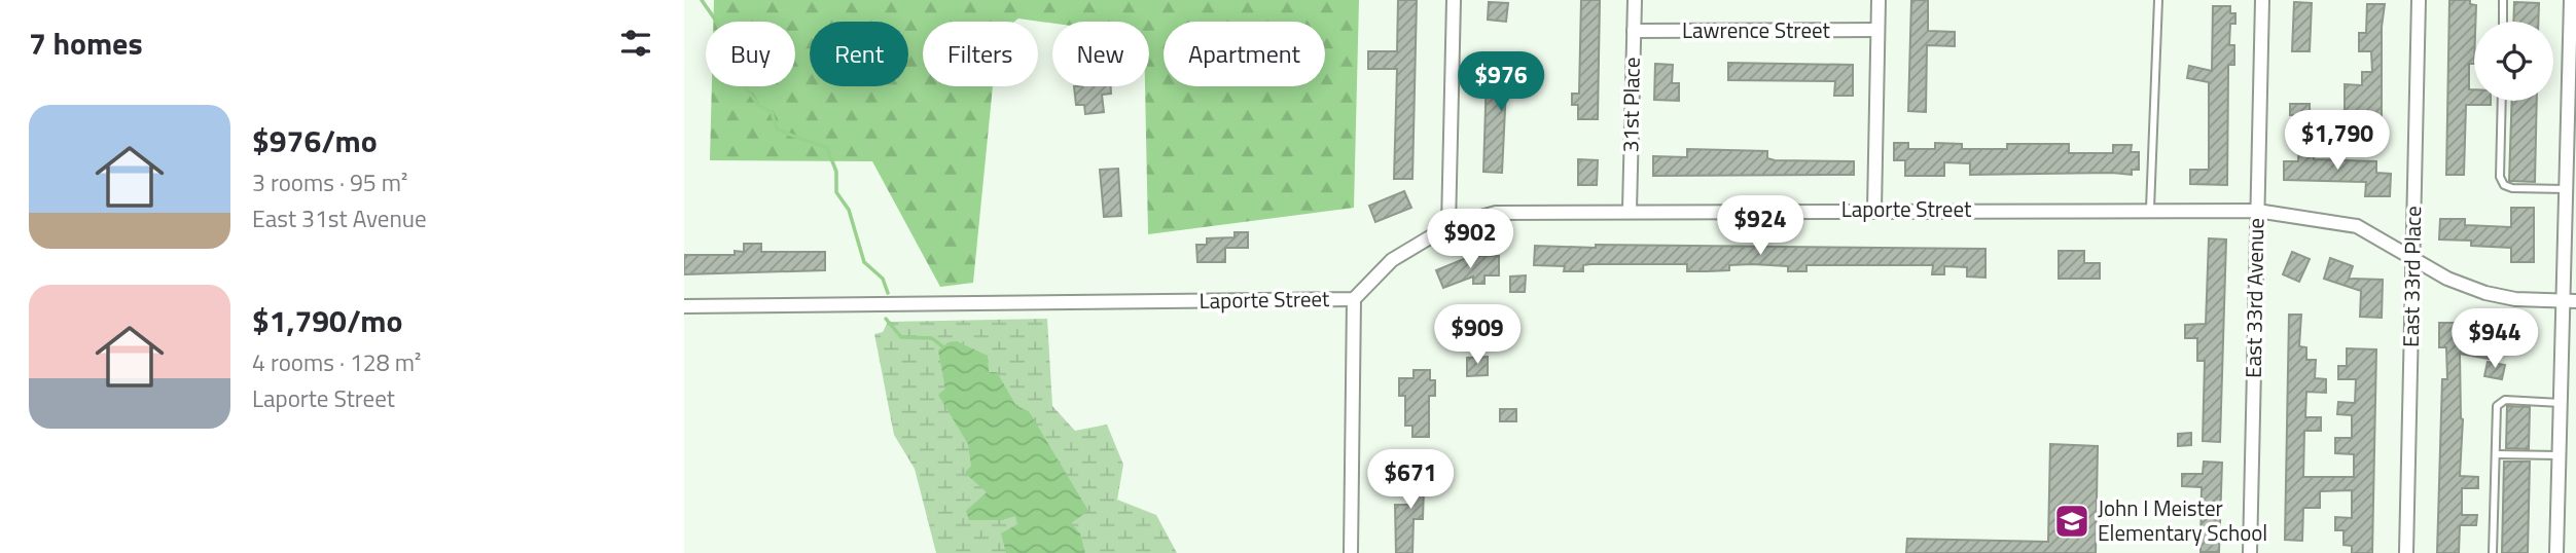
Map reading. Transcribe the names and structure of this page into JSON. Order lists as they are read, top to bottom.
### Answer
{
  "streets": {
    "street": [
      "Lawrence Street",
      "31st Place",
      "Laporte Street",
      "East 33rd Place",
      "East 33rd Avenue"
    ]
  },
  "crossings": [
    ["Lawrence Street", "31st Place"],
    ["31st Place", "Laporte Street"],
    ["Laporte Street", "East 33rd Place"],
    ["Laporte Street", "East 33rd Avenue"]
  ],
  "places": {
    "school or university": ["John I Meister Elementary School"]
  },
  "page": {
    "heading": "7 homes",
    "chip": [
      "Buy",
      "Rent",
      "Filters",
      "New",
      "Apartment"
    ],
    "price": [
      "$976",
      "$1,790",
      "$924",
      "$902",
      "$909",
      "$944",
      "$671"
    ],
    "list": [
      {
        "name": "$976/mo",
        "note": "3 rooms · 95 m² · East 31st Avenue"
      },
      {
        "name": "$1,790/mo",
        "note": "4 rooms · 128 m² · Laporte Street"
      }
    ]
  }
}
